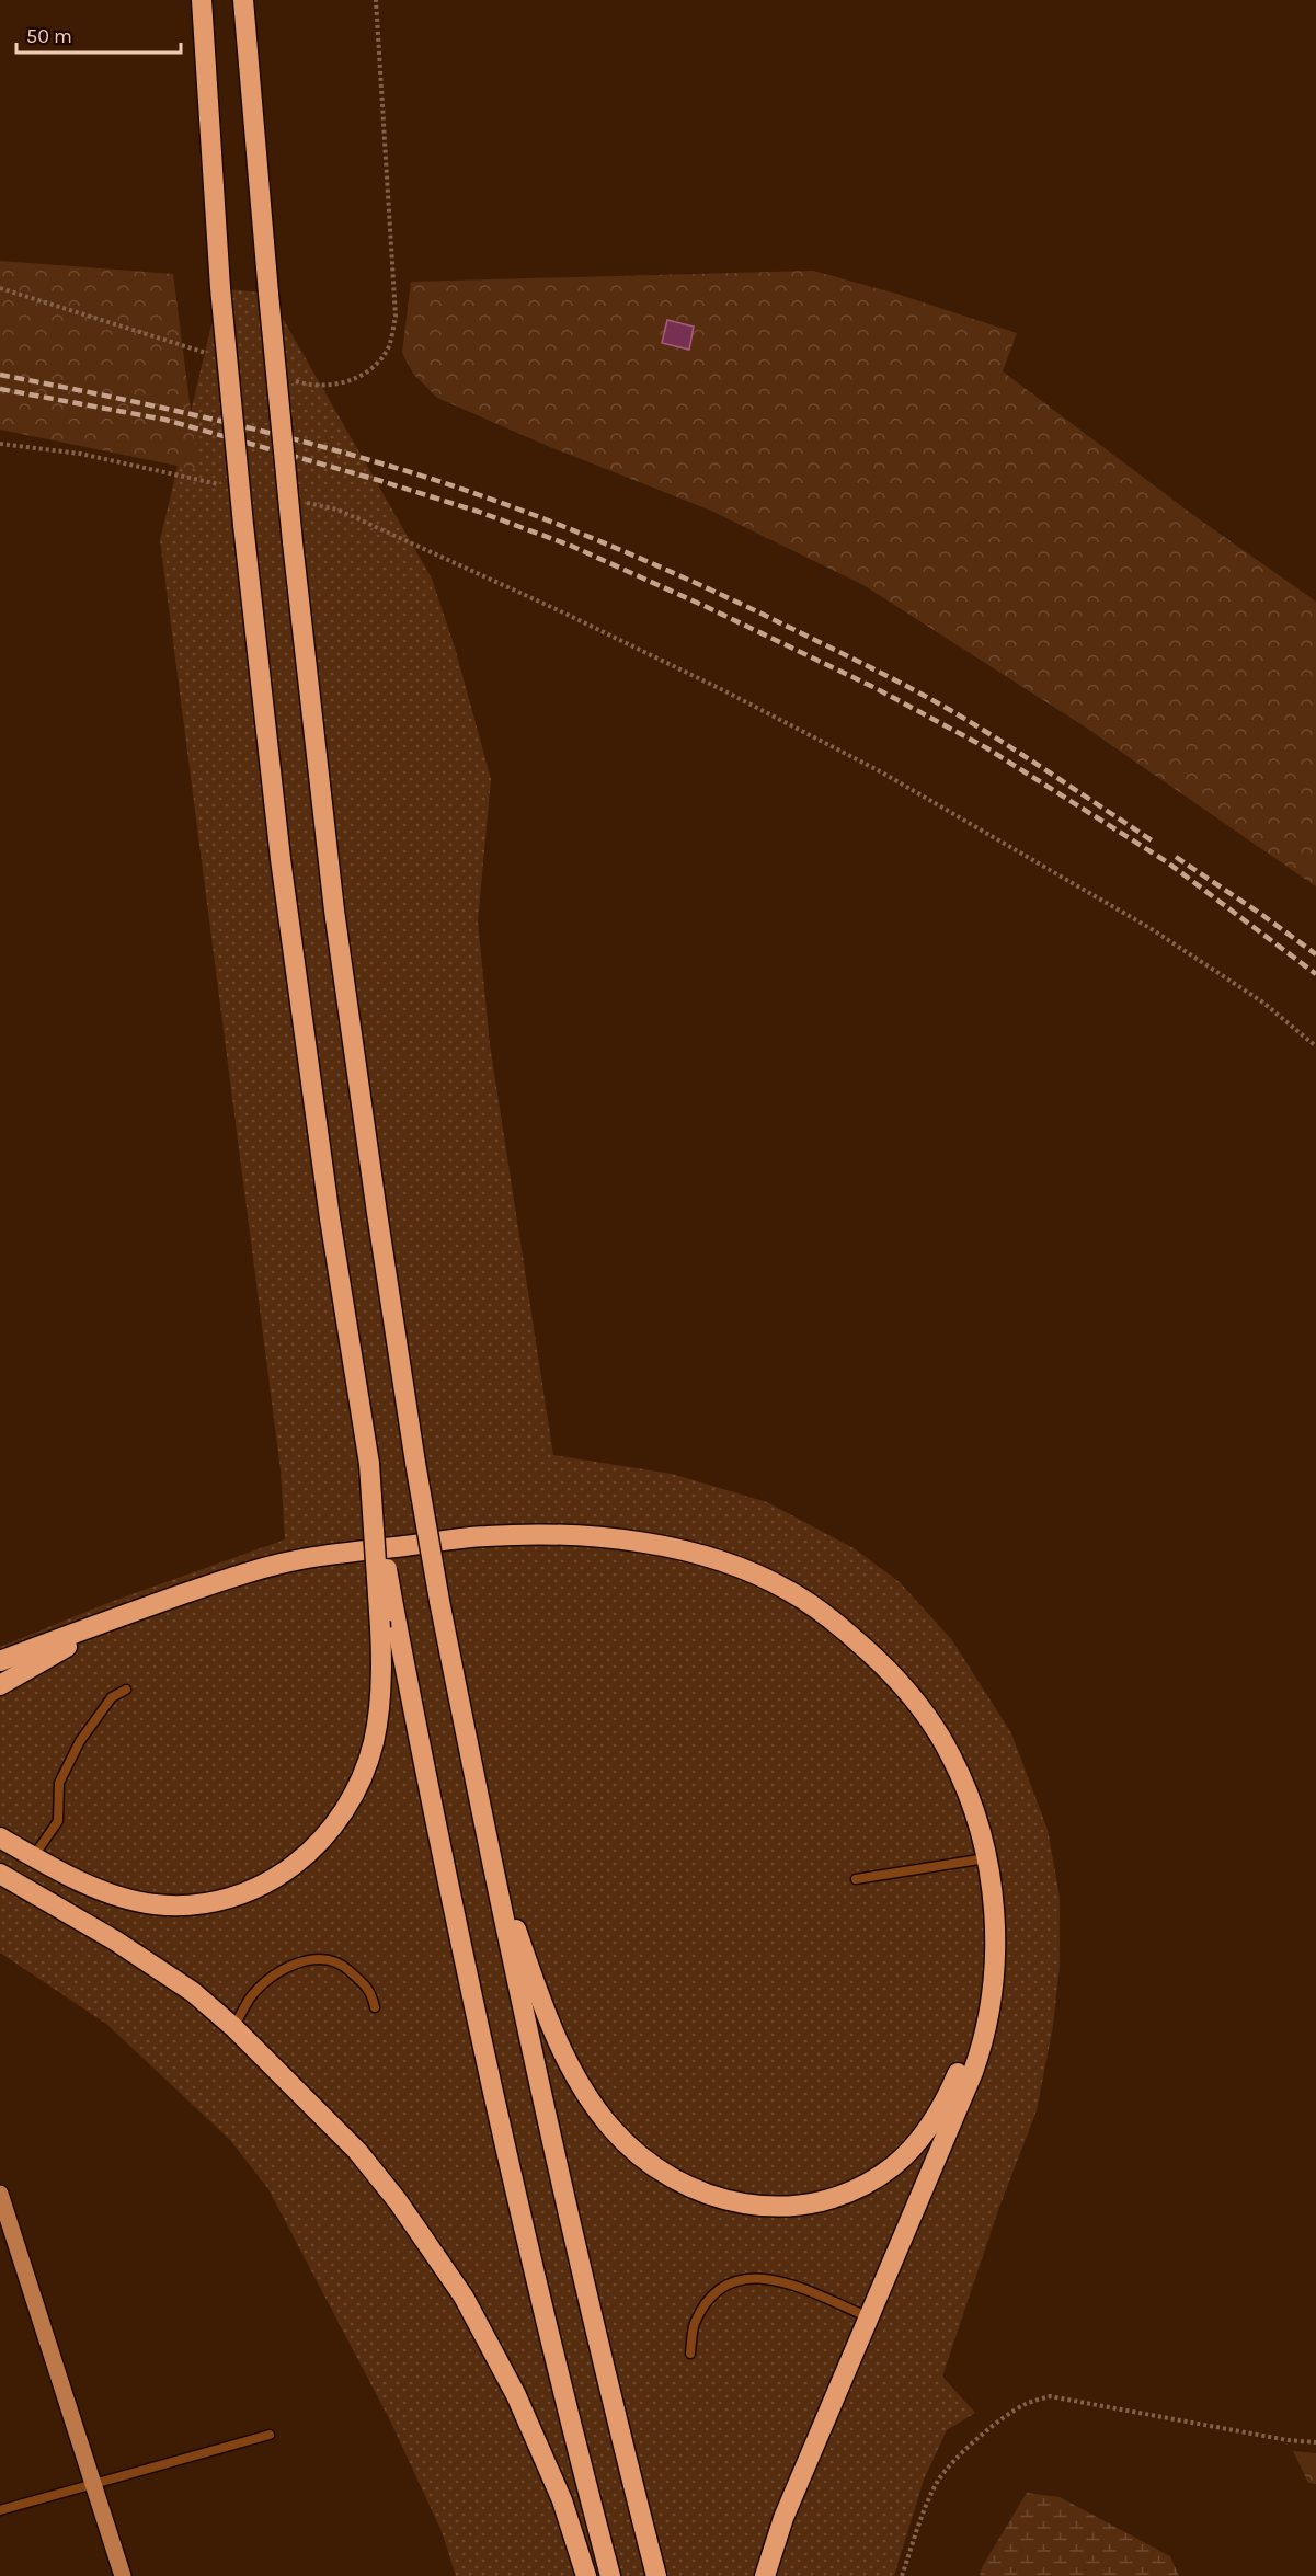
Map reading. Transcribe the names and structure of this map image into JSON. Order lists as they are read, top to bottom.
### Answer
{
  "scale_bar": "50 m"
}
